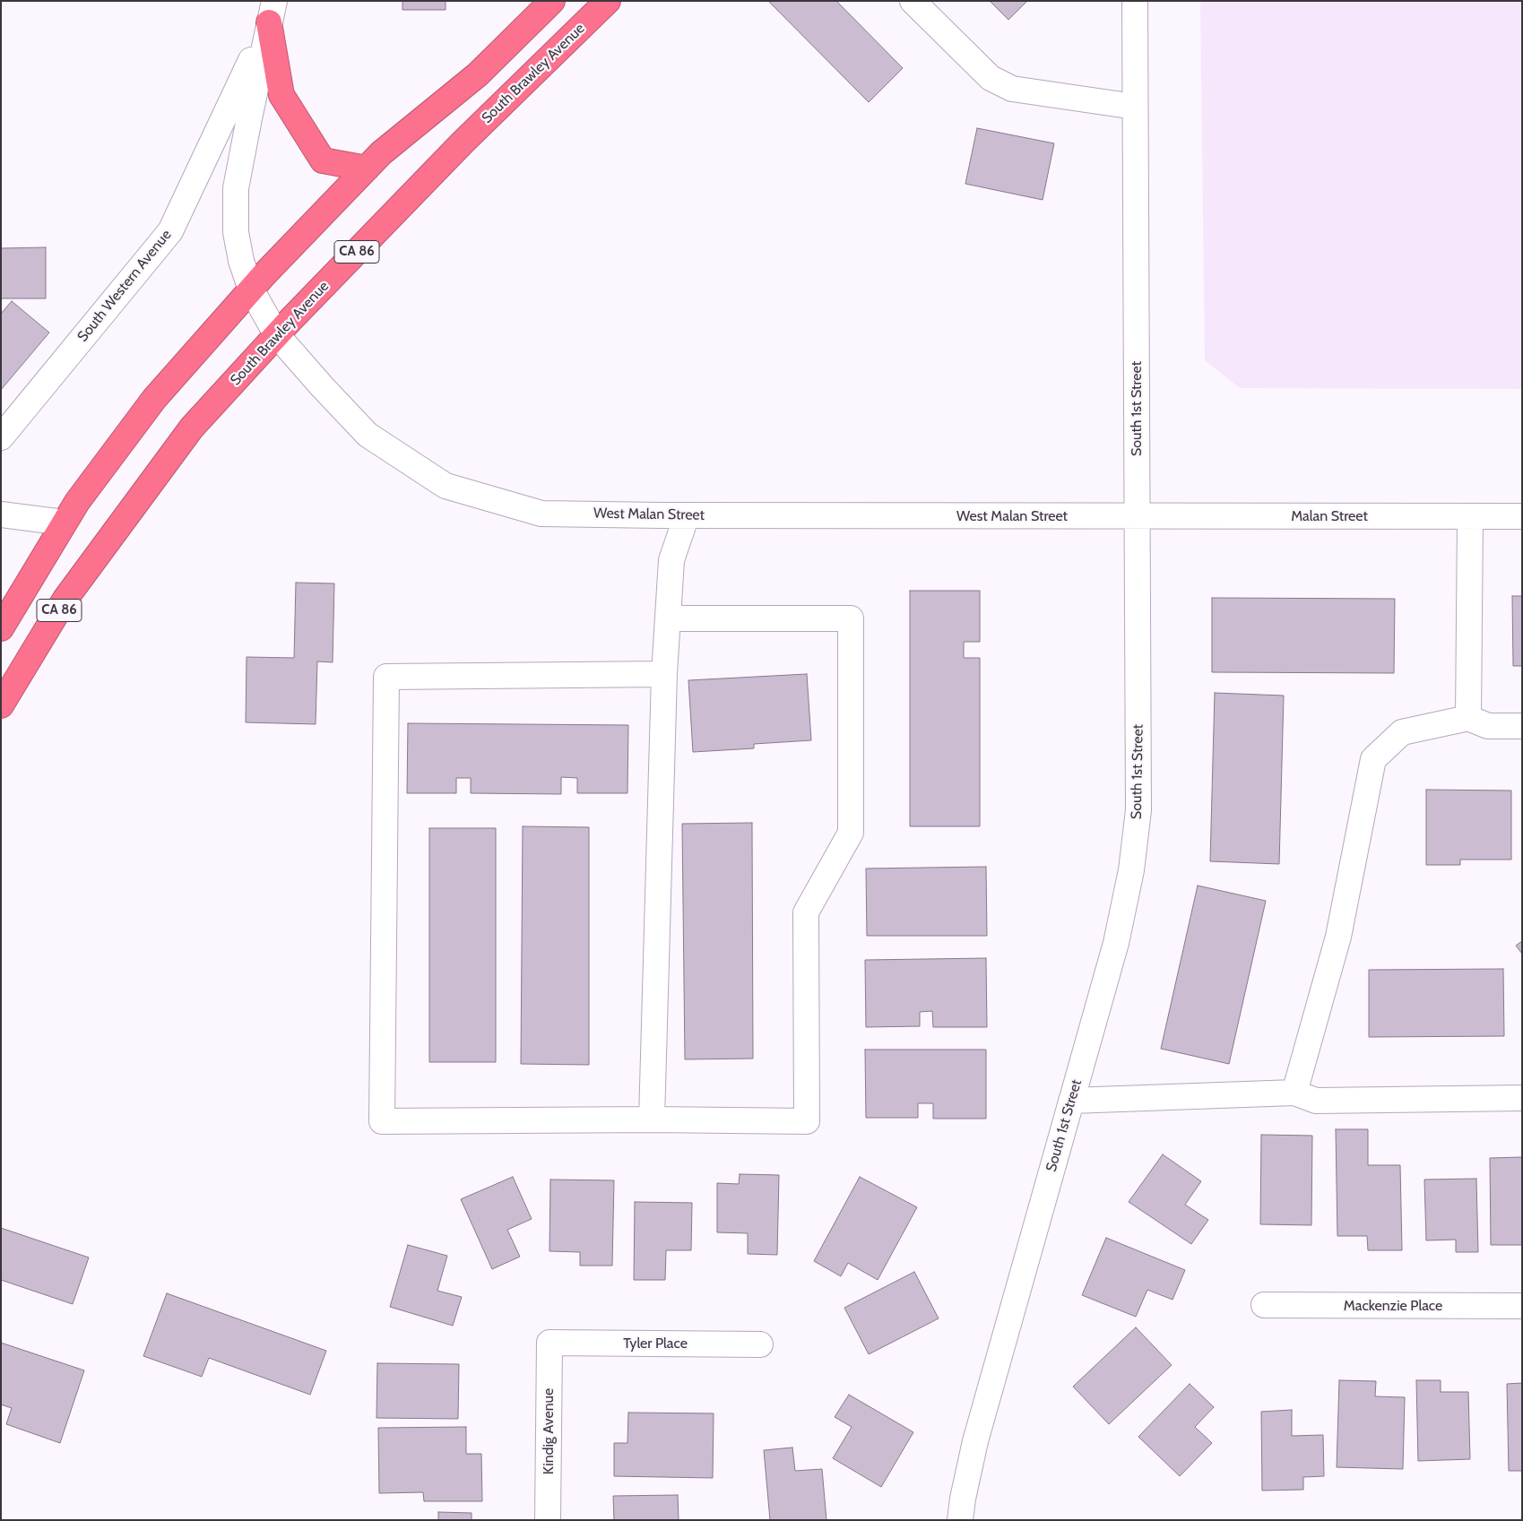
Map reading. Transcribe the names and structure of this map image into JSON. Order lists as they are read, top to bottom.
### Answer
{
  "streets": {
    "highway": ["South Brawley Avenue", "CA 86"],
    "street": [
      "South Western Avenue",
      "South 1st Street",
      "West Malan Street",
      "Malan Street",
      "Mackenzie Place",
      "Tyler Place",
      "Kindig Avenue"
    ]
  },
  "crossings": [
    ["South Brawley Avenue", "West Malan Street"],
    ["CA 86", "West Malan Street"],
    ["South 1st Street", "West Malan Street"],
    ["South 1st Street", "Malan Street"],
    ["West Malan Street", "Malan Street"],
    ["Tyler Place", "Kindig Avenue"]
  ]
}
